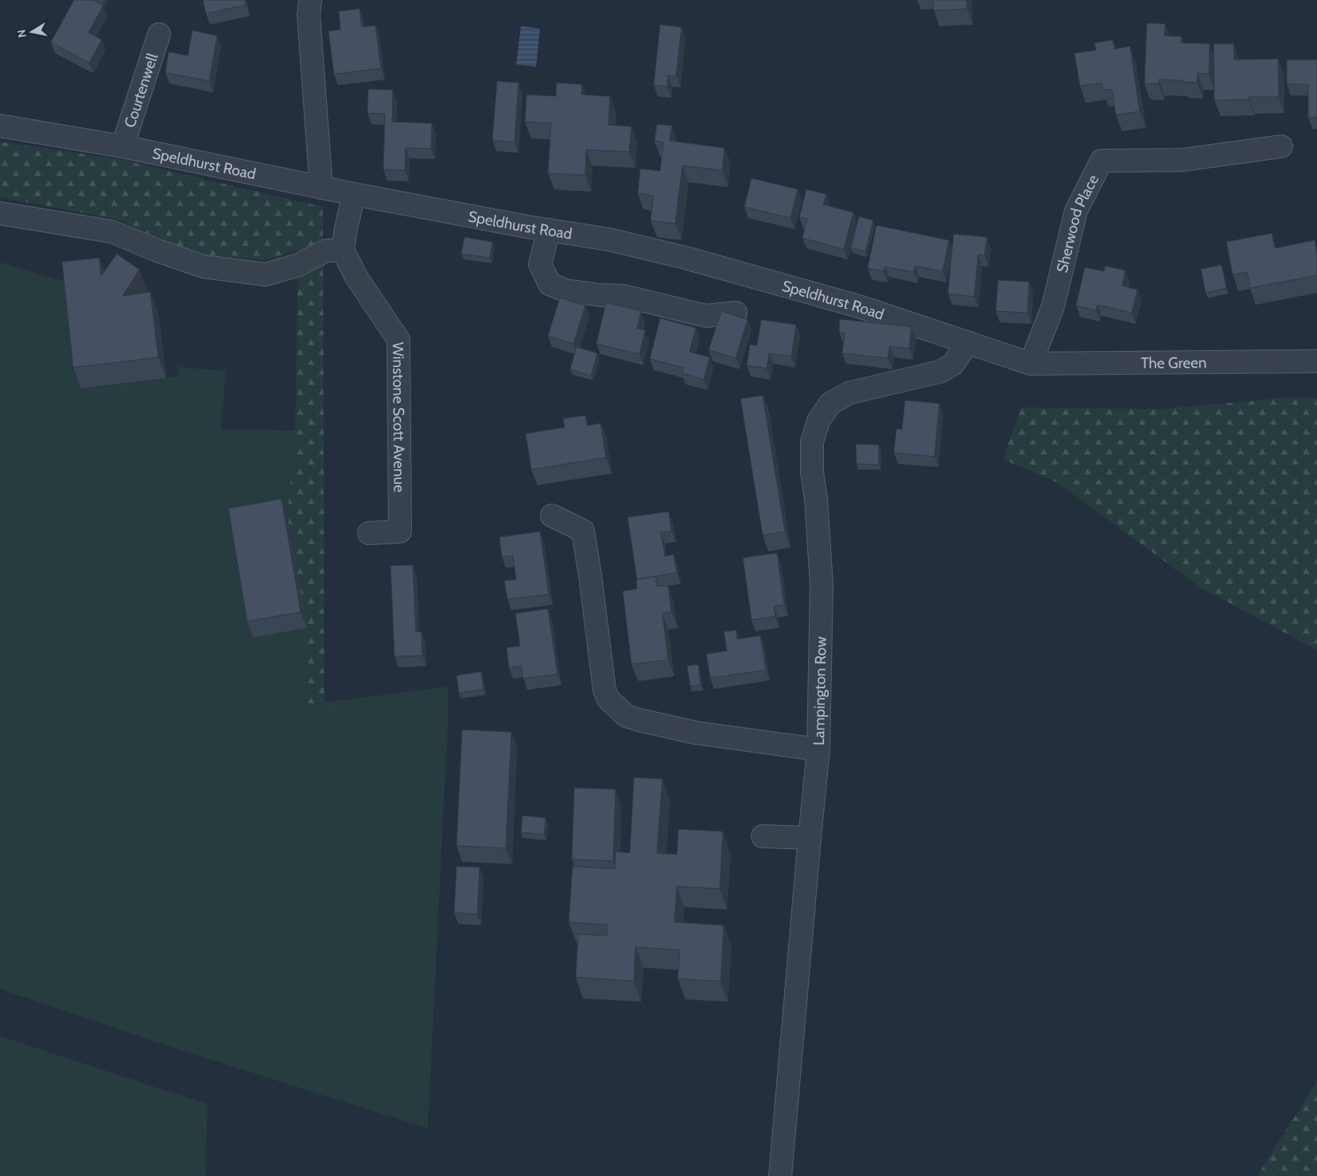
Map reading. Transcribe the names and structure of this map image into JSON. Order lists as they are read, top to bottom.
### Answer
{
  "streets": {
    "street": [
      "Courtenwell",
      "Speldhurst Road",
      "Sherwood Place",
      "The Green",
      "Winstone Scott Avenue",
      "Lampington Row"
    ]
  },
  "crossings": [
    ["Courtenwell", "Speldhurst Road"],
    ["Speldhurst Road", "Sherwood Place"],
    ["Speldhurst Road", "The Green"],
    ["Speldhurst Road", "Lampington Row"],
    ["Sherwood Place", "The Green"]
  ],
  "north": "left"
}
